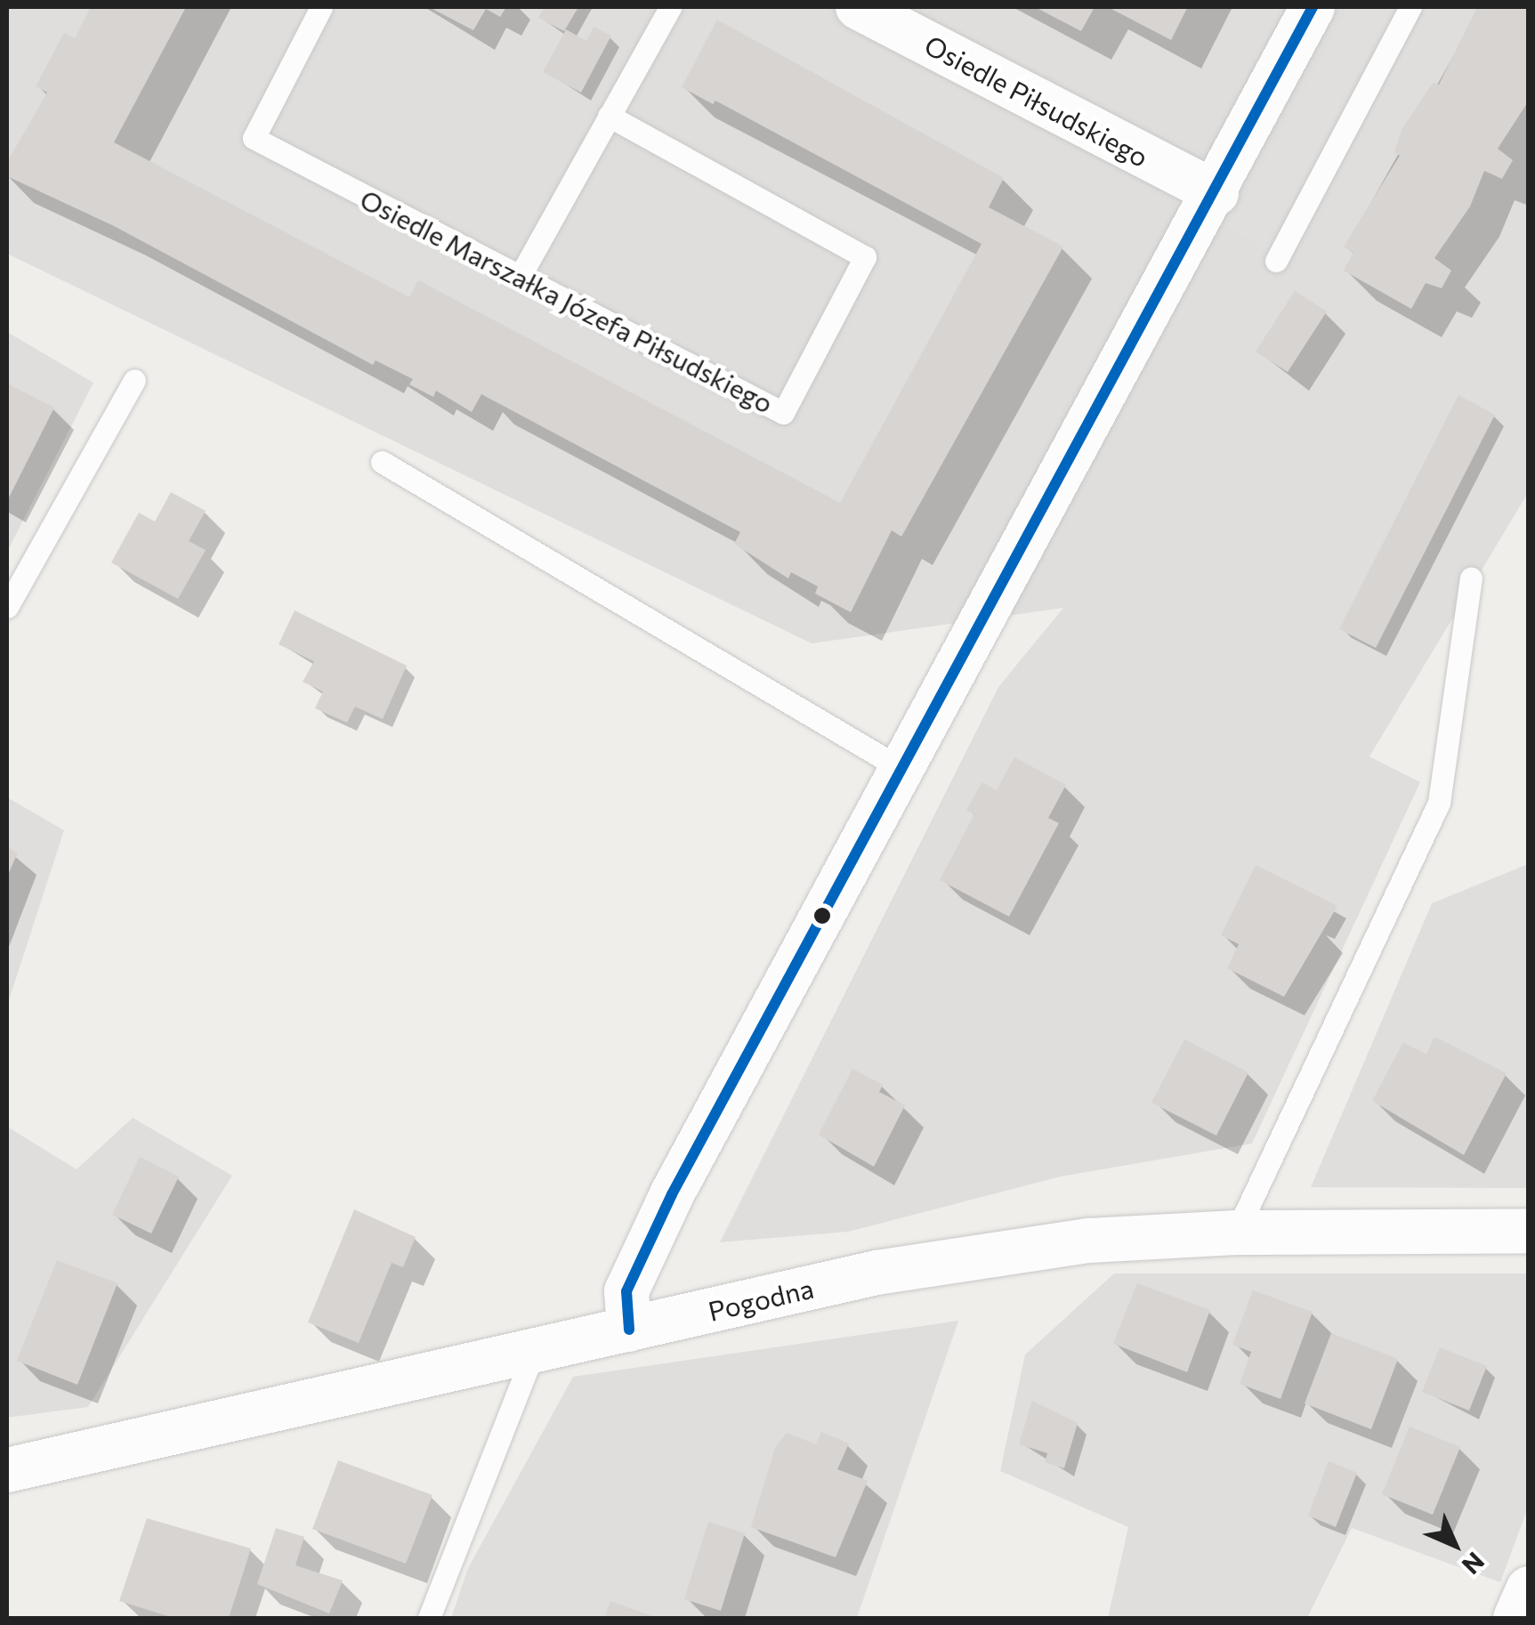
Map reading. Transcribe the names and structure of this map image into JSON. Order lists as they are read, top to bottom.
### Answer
{
  "streets": {
    "street": ["Osiedle Piłsudskiego", "Pogodna"],
    "lane": ["Osiedle Marszałka Józefa Piłsudskiego"]
  },
  "north": "bottom right"
}
